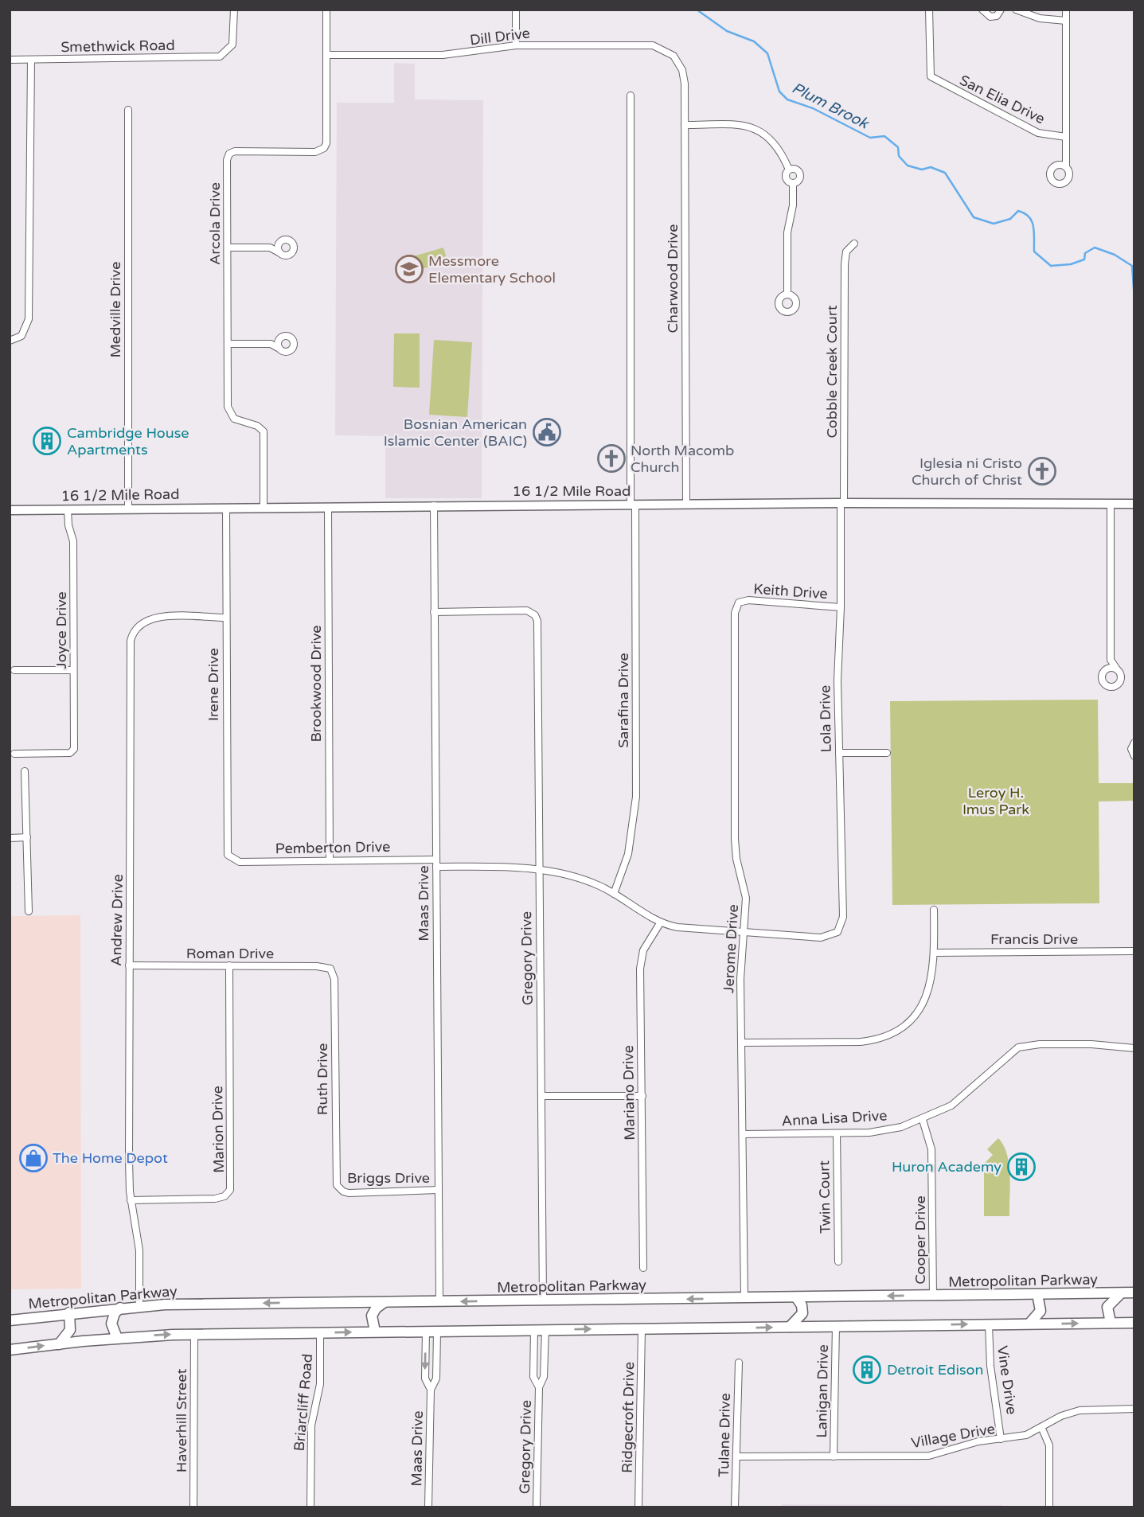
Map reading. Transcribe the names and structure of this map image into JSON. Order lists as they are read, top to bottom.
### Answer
{
  "streets": {
    "main road": ["Metropolitan Parkway"],
    "street": [
      "Dill Drive",
      "Smethwick Road",
      "San Elia Drive",
      "Arcola Drive",
      "Charwood Drive",
      "Medville Drive",
      "Cobble Creek Court",
      "16 1/2 Mile Road",
      "Keith Drive",
      "Joyce Drive",
      "Brookwood Drive",
      "Irene Drive",
      "Sarafina Drive",
      "Lola Drive",
      "Pemberton Drive",
      "Maas Drive",
      "Andrew Drive",
      "Francis Drive",
      "Jerome Drive",
      "Roman Drive",
      "Gregory Drive",
      "Ruth Drive",
      "Mariano Drive",
      "Anna Lisa Drive",
      "Marion Drive",
      "Briggs Drive",
      "Twin Court",
      "Cooper Drive",
      "Vine Drive",
      "Lanigan Drive",
      "Briarcliff Road",
      "Ridgecroft Drive",
      "Haverhill Street",
      "Tulane Drive",
      "Village Drive"
    ]
  },
  "crossings": [
    ["Dill Drive", "Arcola Drive"],
    ["Dill Drive", "Charwood Drive"],
    ["Arcola Drive", "16 1/2 Mile Road"],
    ["Charwood Drive", "16 1/2 Mile Road"],
    ["Medville Drive", "16 1/2 Mile Road"],
    ["Cobble Creek Court", "16 1/2 Mile Road"],
    ["Cobble Creek Court", "Lola Drive"],
    ["16 1/2 Mile Road", "Joyce Drive"],
    ["16 1/2 Mile Road", "Brookwood Drive"],
    ["16 1/2 Mile Road", "Irene Drive"],
    ["16 1/2 Mile Road", "Sarafina Drive"],
    ["16 1/2 Mile Road", "Lola Drive"],
    ["16 1/2 Mile Road", "Maas Drive"],
    ["Keith Drive", "Lola Drive"],
    ["Keith Drive", "Jerome Drive"],
    ["Brookwood Drive", "Pemberton Drive"],
    ["Irene Drive", "Pemberton Drive"],
    ["Irene Drive", "Andrew Drive"],
    ["Sarafina Drive", "Pemberton Drive"],
    ["Lola Drive", "Pemberton Drive"],
    ["Pemberton Drive", "Maas Drive"],
    ["Pemberton Drive", "Jerome Drive"],
    ["Pemberton Drive", "Gregory Drive"],
    ["Pemberton Drive", "Mariano Drive"],
    ["Maas Drive", "Gregory Drive"],
    ["Maas Drive", "Briggs Drive"],
    ["Maas Drive", "Metropolitan Parkway"],
    ["Andrew Drive", "Roman Drive"],
    ["Andrew Drive", "Marion Drive"],
    ["Andrew Drive", "Metropolitan Parkway"],
    ["Jerome Drive", "Anna Lisa Drive"],
    ["Jerome Drive", "Metropolitan Parkway"],
    ["Roman Drive", "Ruth Drive"],
    ["Roman Drive", "Marion Drive"],
    ["Gregory Drive", "Metropolitan Parkway"],
    ["Ruth Drive", "Briggs Drive"],
    ["Anna Lisa Drive", "Twin Court"],
    ["Anna Lisa Drive", "Cooper Drive"],
    ["Cooper Drive", "Metropolitan Parkway"],
    ["Vine Drive", "Village Drive"],
    ["Lanigan Drive", "Village Drive"],
    ["Tulane Drive", "Village Drive"]
  ],
  "water": ["Plum Brook"],
  "parks": ["Leroy H. Imus Park"],
  "places": {
    "school or university": ["Messmore Elementary School"],
    "public building": ["Bosnian American Islamic Center (BAIC)"],
    "building": ["Cambridge House Apartments", "Huron Academy", "Detroit Edison"],
    "church": ["North Macomb Church", "Iglesia ni Cristo Church of Christ"],
    "shop": ["The Home Depot"]
  }
}
